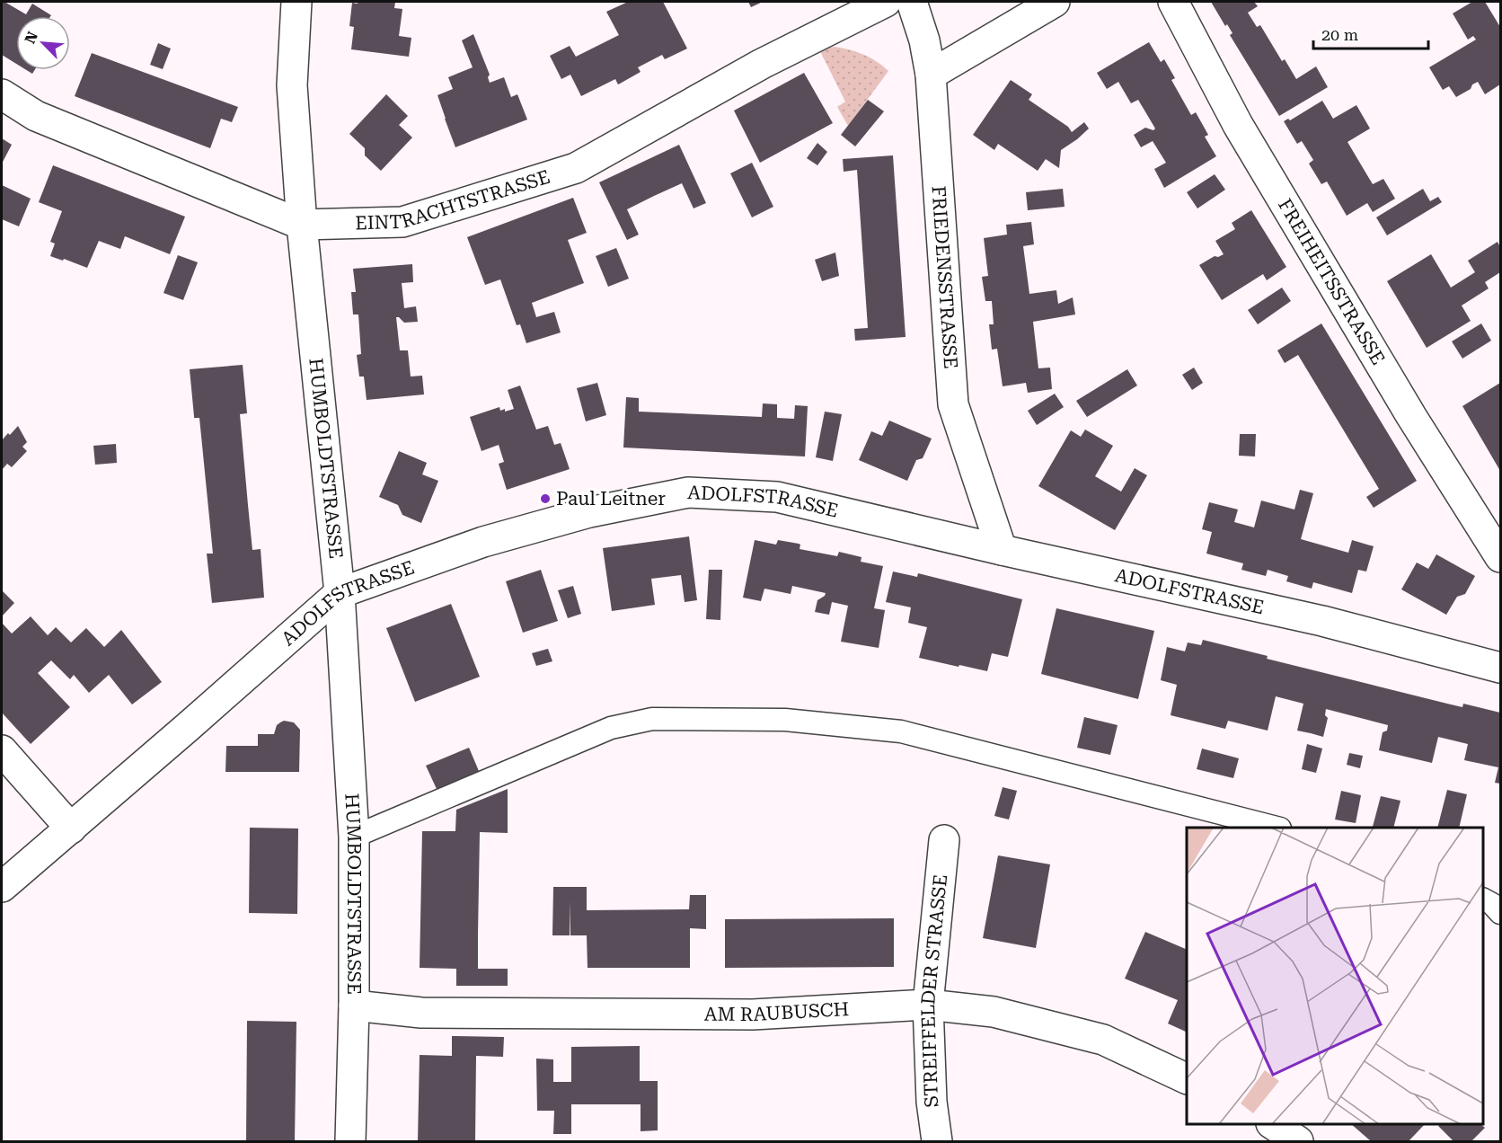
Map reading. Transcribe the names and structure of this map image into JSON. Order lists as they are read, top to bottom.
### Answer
{
  "streets": {
    "street": [
      "EINTRACHTSTRASSE",
      "FRIEDENSSTRASSE",
      "FREIHEITSSTRASSE",
      "HUMBOLDTSTRASSE",
      "ADOLFSTRASSE",
      "STREIFFELDER STRASSE",
      "AM RAUBUSCH"
    ]
  },
  "crossings": [
    ["EINTRACHTSTRASSE", "HUMBOLDTSTRASSE"],
    ["FRIEDENSSTRASSE", "ADOLFSTRASSE"],
    ["HUMBOLDTSTRASSE", "ADOLFSTRASSE"],
    ["HUMBOLDTSTRASSE", "AM RAUBUSCH"],
    ["STREIFFELDER STRASSE", "AM RAUBUSCH"]
  ],
  "places": ["Paul Leitner"],
  "scale_bar": "20 m",
  "north": "top left"
}
